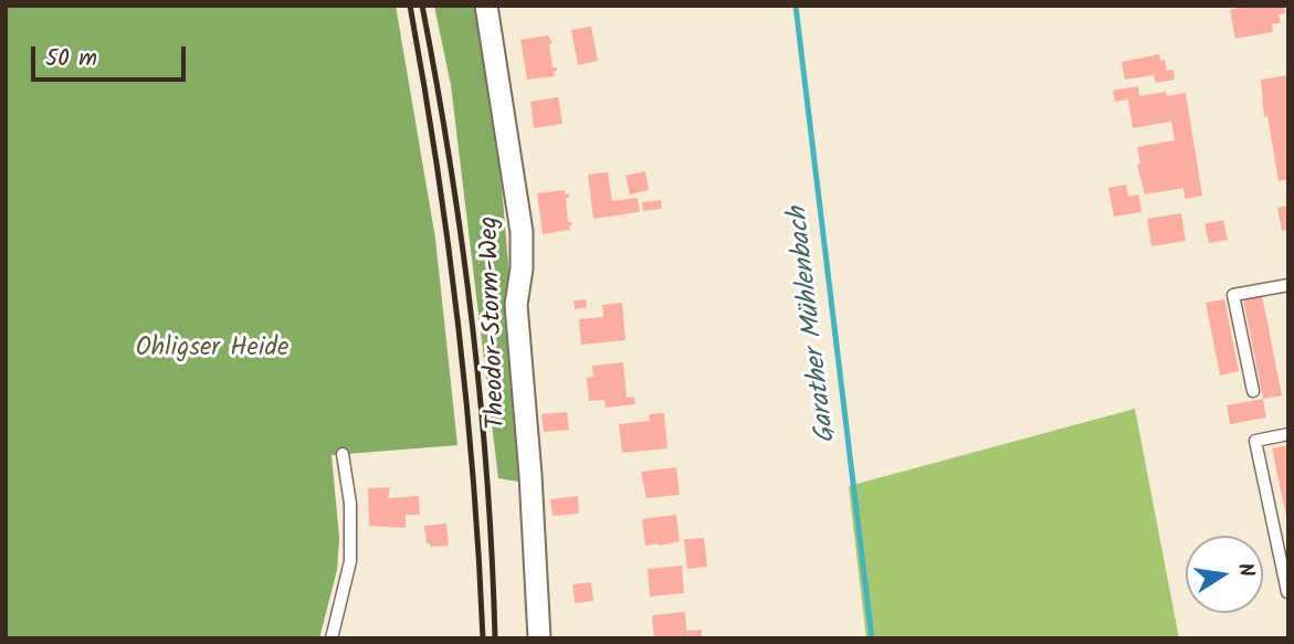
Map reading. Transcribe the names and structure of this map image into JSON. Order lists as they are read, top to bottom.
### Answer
{
  "streets": {
    "street": ["Theodor-Storm-Weg"]
  },
  "water": ["Garather Mühlenbach"],
  "parks": ["Ohligser Heide"],
  "scale_bar": "50 m",
  "north": "right"
}
